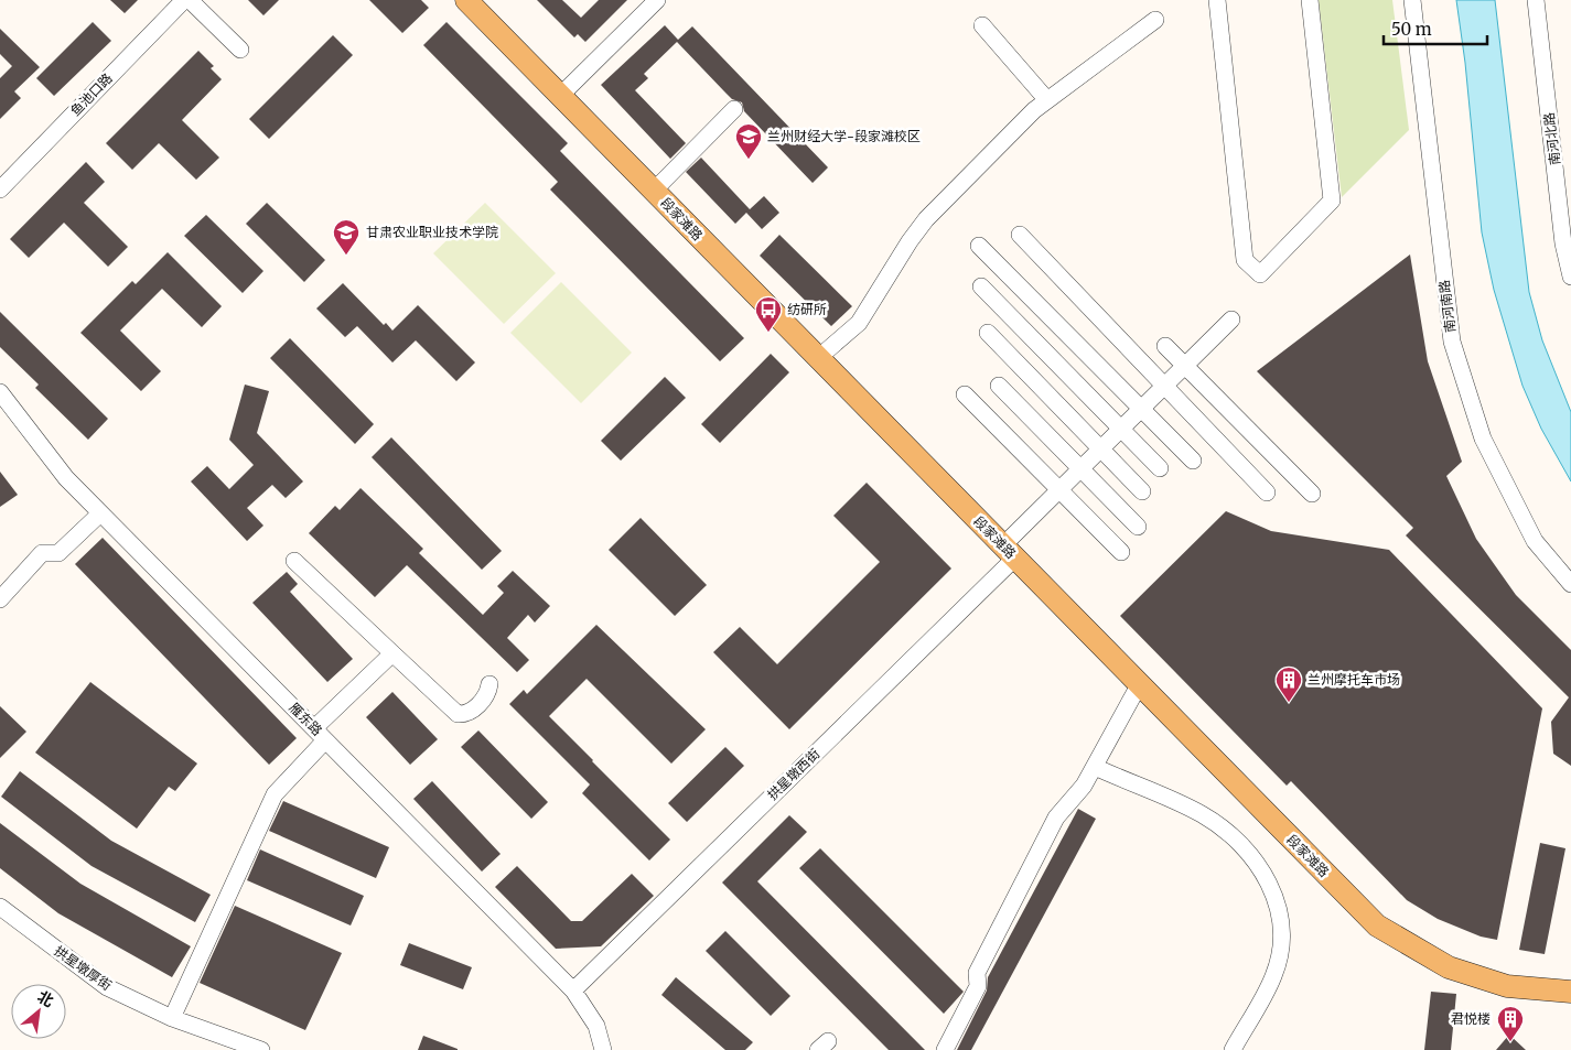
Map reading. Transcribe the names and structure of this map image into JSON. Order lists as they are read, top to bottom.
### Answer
{
  "streets": {
    "main road": ["段家滩路"],
    "street": [
      "鱼池口路",
      "南河北路",
      "南河南路",
      "雁东路",
      "拱星墩西街",
      "拱星墩厚街"
    ]
  },
  "crossings": [
    ["段家滩路", "拱星墩西街"],
    ["雁东路", "拱星墩西街"]
  ],
  "places": {
    "school or university": ["兰州财经大学-段家滩校区", "甘肃农业职业技术学院"],
    "bus stop": ["纺研所"],
    "building": ["兰州摩托车市场", "君悦楼"]
  },
  "scale_bar": "50 m",
  "north": "top right"
}
